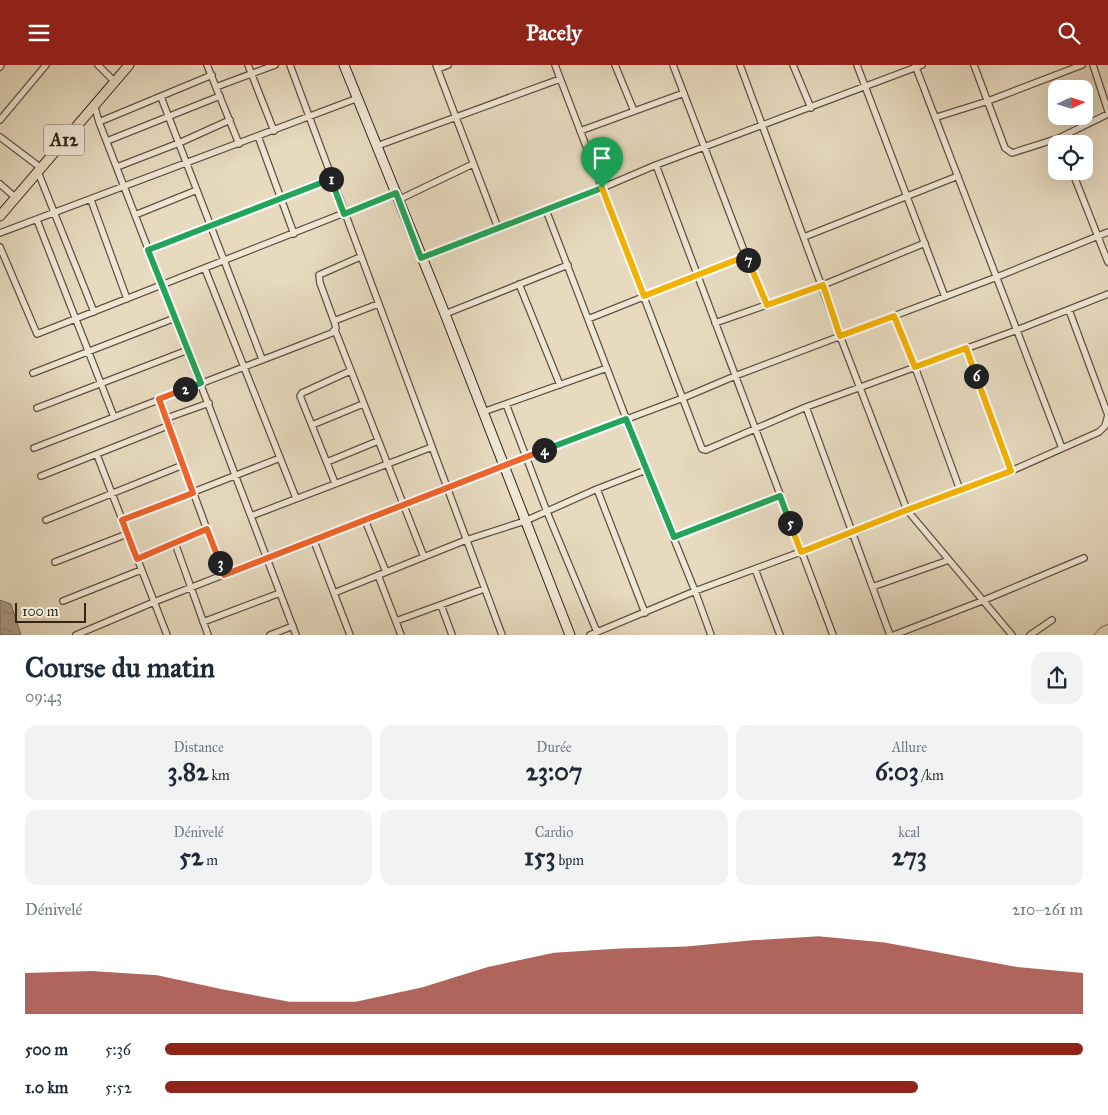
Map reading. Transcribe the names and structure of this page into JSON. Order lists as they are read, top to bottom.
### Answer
{
  "streets": {
    "main road": ["A12"]
  },
  "scale_bar": "100 m",
  "north": "right",
  "page": {
    "header": "Pacely",
    "pins": [
      "1",
      "7",
      "6",
      "2",
      "4",
      "5",
      "3"
    ],
    "scale": "100 m",
    "heading": ["Course du matin", "09:43"],
    "stats": [
      ["Distance", "3.82 km"],
      ["Durée", "23:07"],
      ["Allure", "6:03 /km"],
      ["Dénivelé", "52 m"],
      ["Cardio", "153 bpm"],
      ["kcal", "273"]
    ],
    "chart": ["Dénivelé", "210–261 m"],
    "list": [
      {
        "name": "500 m",
        "note": "5:36"
      },
      {
        "name": "1.0 km",
        "note": "5:52"
      }
    ]
  }
}
